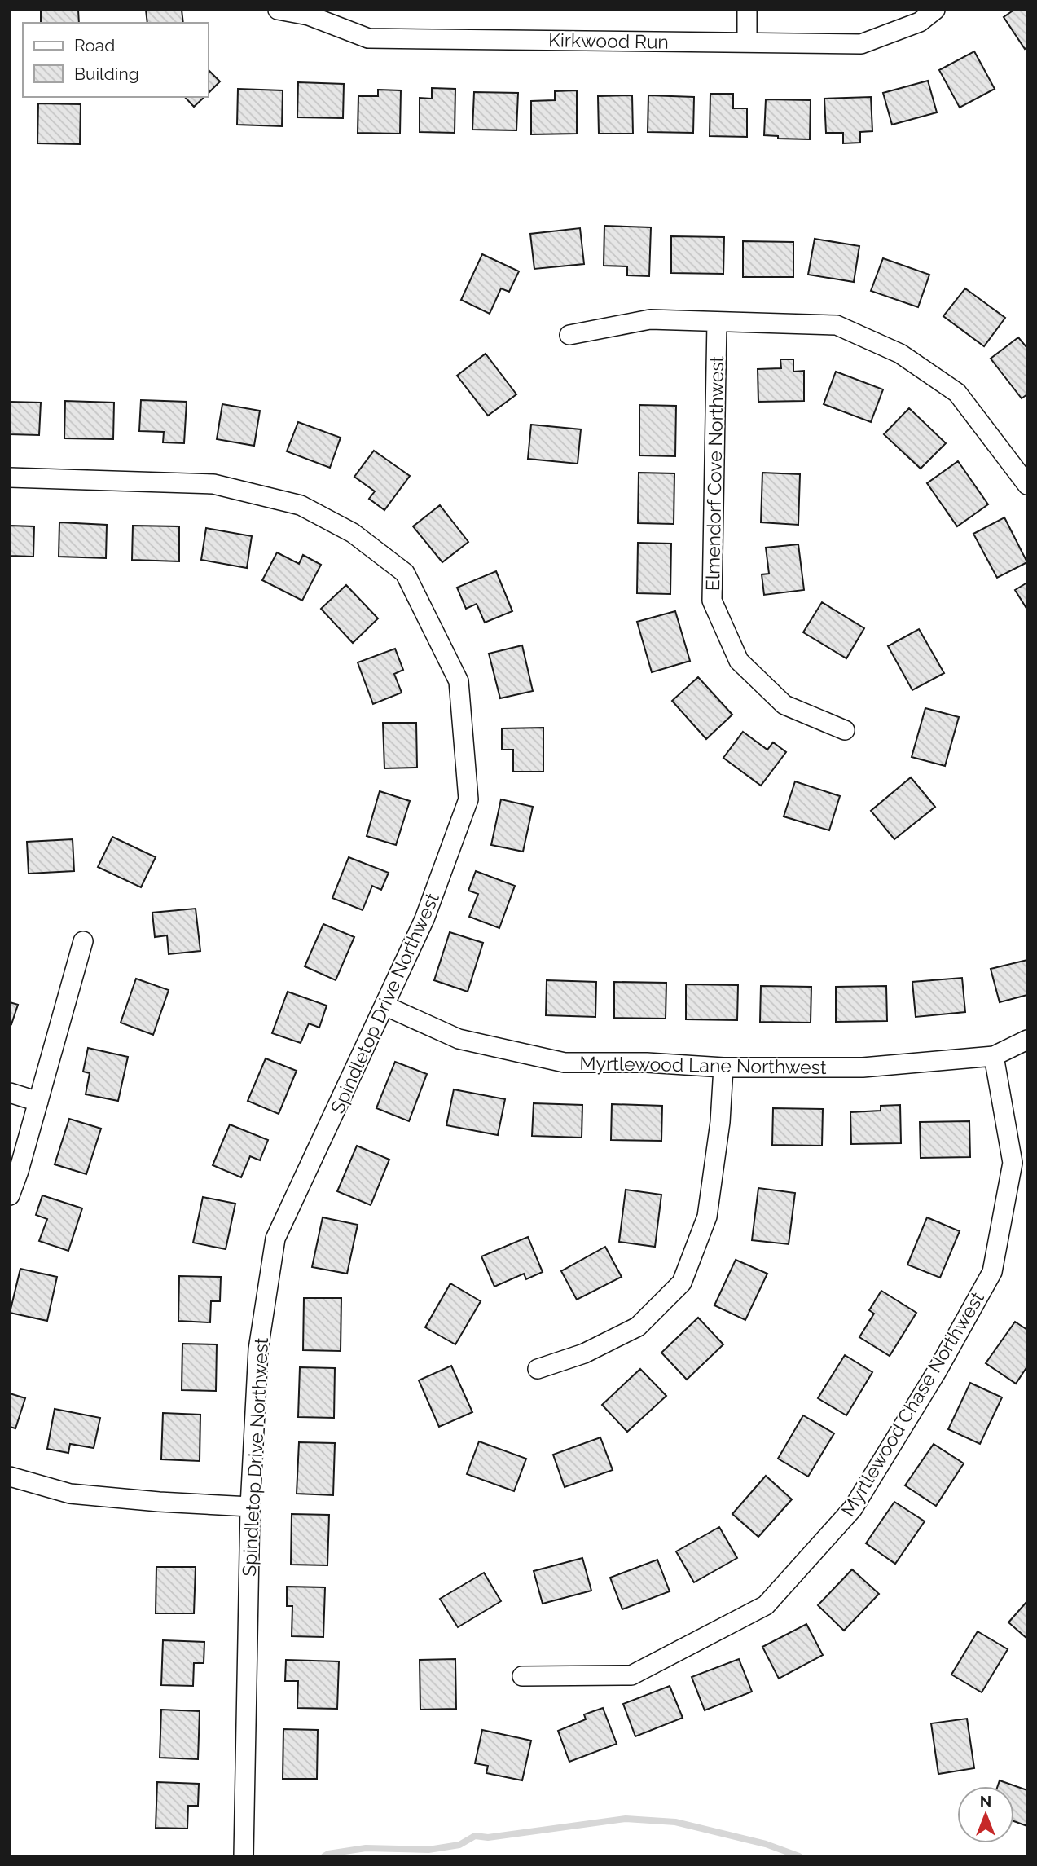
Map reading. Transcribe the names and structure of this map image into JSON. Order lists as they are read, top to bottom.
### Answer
{
  "streets": {
    "street": [
      "Kirkwood Run",
      "Elmendorf Cove Northwest",
      "Spindletop Drive Northwest",
      "Myrtlewood Lane Northwest",
      "Myrtlewood Chase Northwest"
    ]
  },
  "crossings": [
    ["Spindletop Drive Northwest", "Myrtlewood Lane Northwest"],
    ["Myrtlewood Lane Northwest", "Myrtlewood Chase Northwest"]
  ],
  "legend": ["Road", "Building"],
  "north": "top"
}
